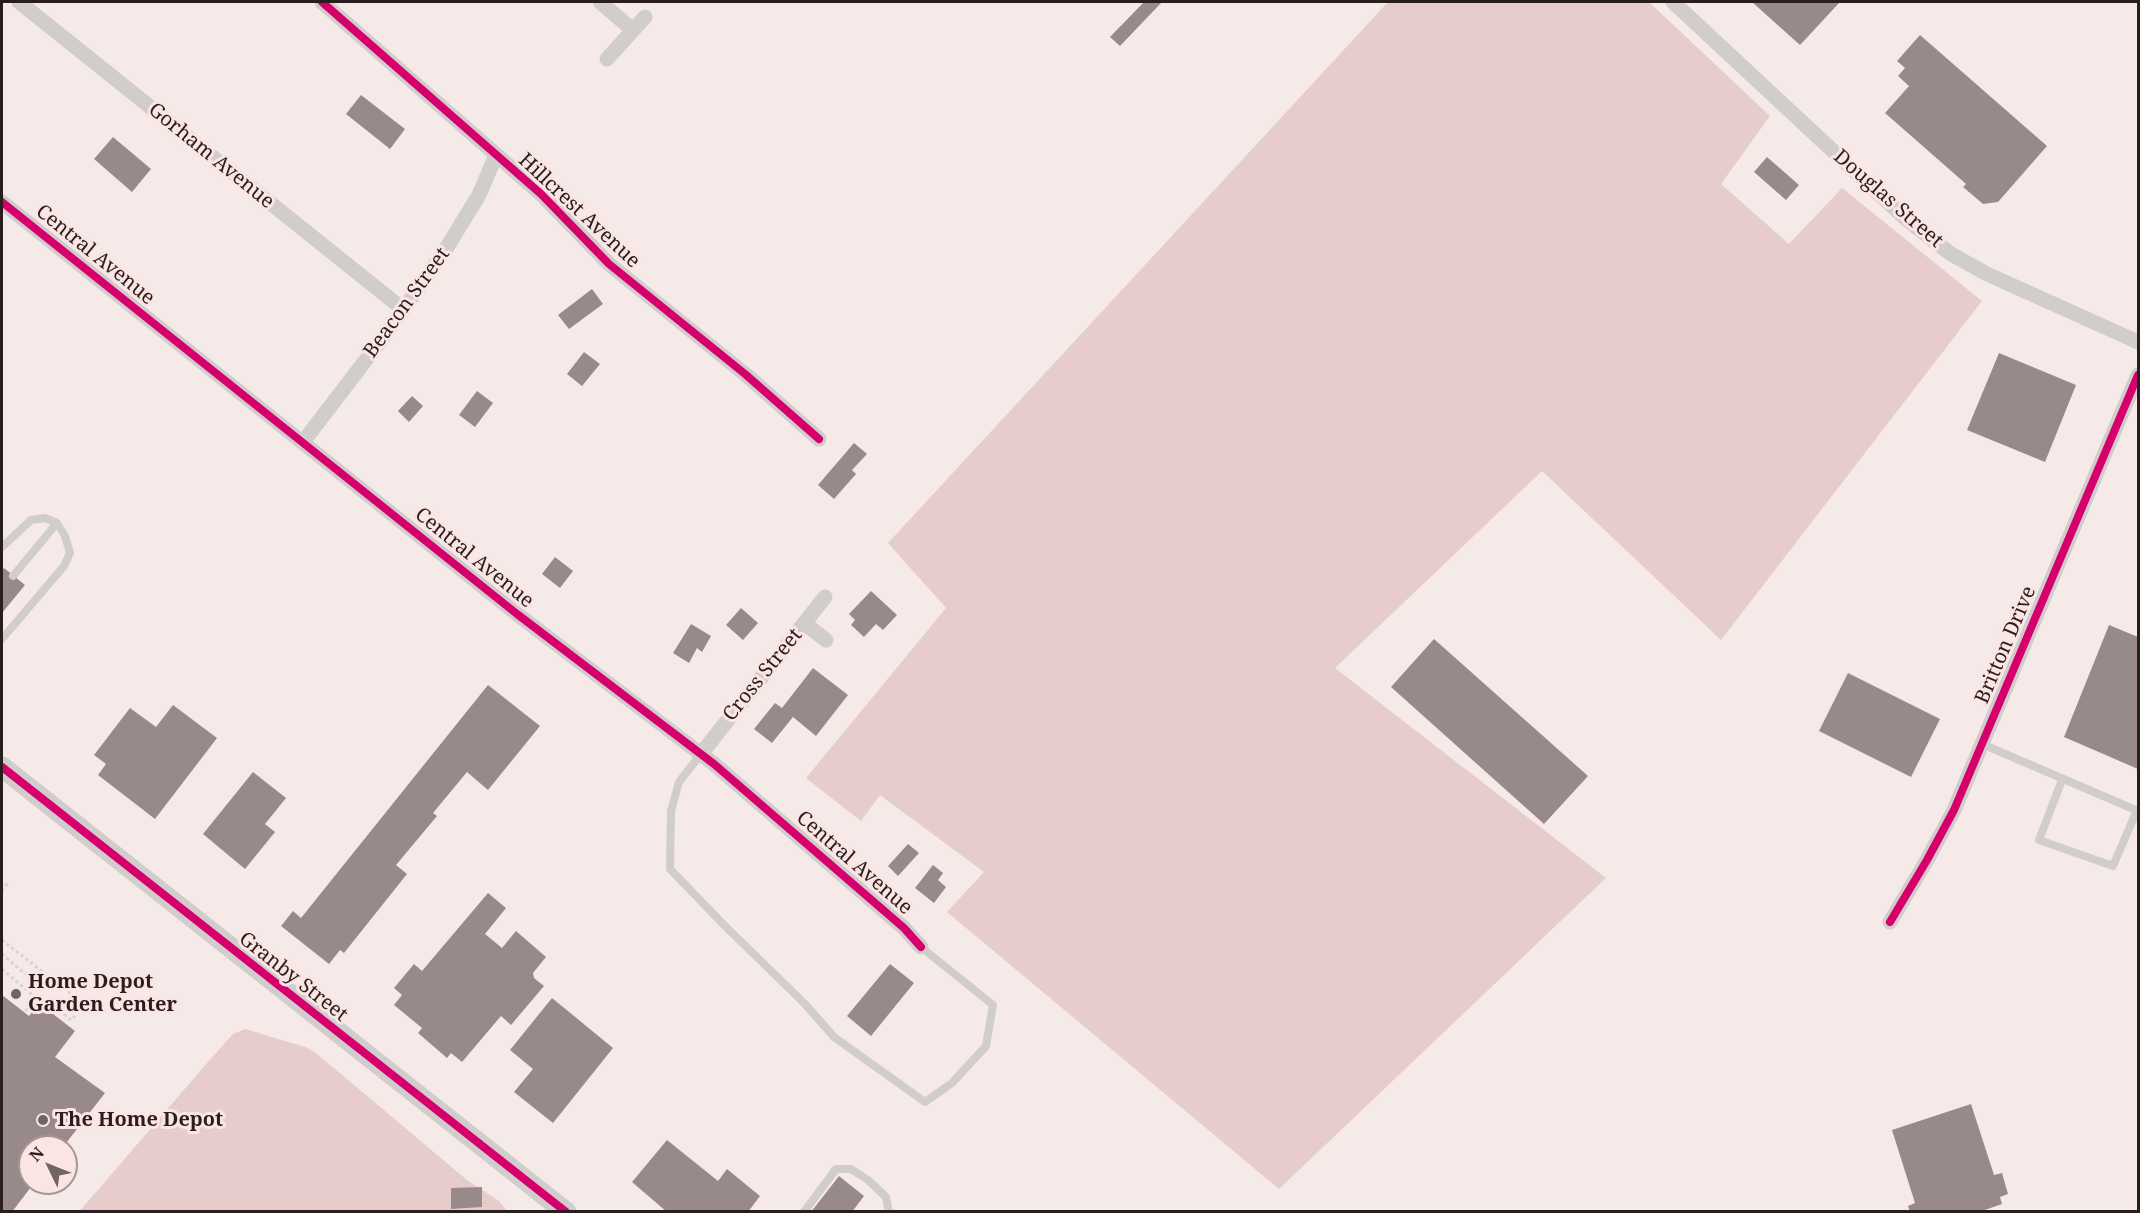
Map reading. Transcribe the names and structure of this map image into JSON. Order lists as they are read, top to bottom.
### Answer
{
  "streets": {
    "main road": ["Granby Street"],
    "street": [
      "Gorham Avenue",
      "Douglas Street",
      "Hillcrest Avenue",
      "Central Avenue",
      "Beacon Street",
      "Britton Drive",
      "Cross Street"
    ]
  },
  "crossings": [
    ["Gorham Avenue", "Beacon Street"],
    ["Hillcrest Avenue", "Beacon Street"],
    ["Central Avenue", "Beacon Street"],
    ["Central Avenue", "Cross Street"]
  ],
  "places": ["Home Depot Garden Center", "The Home Depot"],
  "north": "top left"
}
